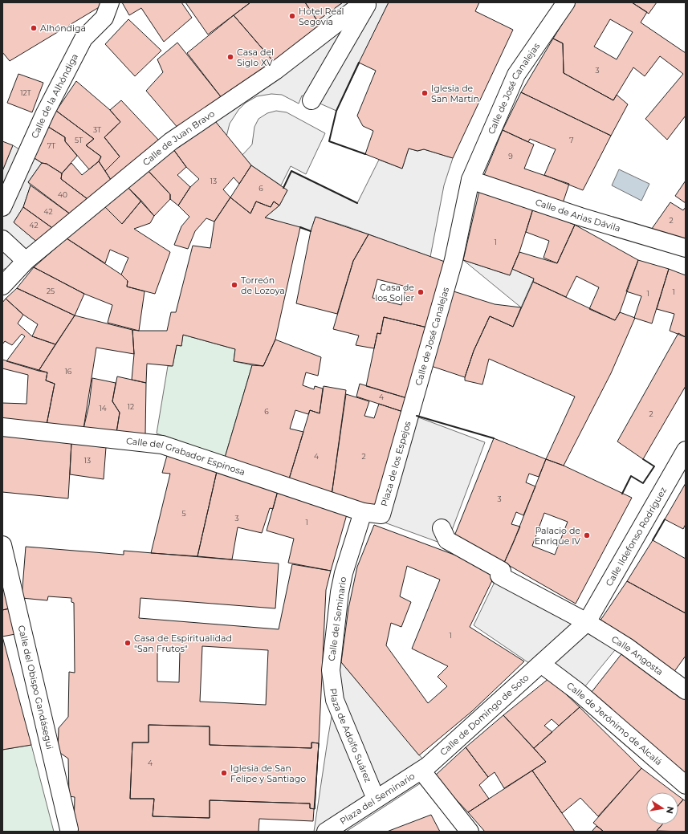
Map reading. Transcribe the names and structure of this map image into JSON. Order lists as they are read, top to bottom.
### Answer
{
  "streets": {
    "street": [
      "Calle de José Canalejas",
      "Calle de la Alhóndiga",
      "Calle de Juan Bravo",
      "Calle de Arias Dávila",
      "Calle del Grabador Espinosa",
      "Plaza de los Espejos",
      "Calle Ildefonso Rodríguez",
      "Calle del Seminario",
      "Calle Angosta",
      "Calle del Obispo Gandásegui",
      "Calle de Domingo de Soto",
      "Calle de Jerónimo de Alcalá",
      "Plaza de Adolfo Suárez",
      "Plaza del Seminario"
    ]
  },
  "crossings": [
    ["Calle de José Canalejas", "Calle de Arias Dávila"],
    ["Calle de José Canalejas", "Plaza de los Espejos"],
    ["Calle del Grabador Espinosa", "Plaza de los Espejos"],
    ["Calle del Grabador Espinosa", "Calle del Seminario"],
    ["Plaza de los Espejos", "Calle del Seminario"],
    ["Calle Ildefonso Rodríguez", "Calle Angosta"],
    ["Calle Ildefonso Rodríguez", "Calle de Domingo de Soto"],
    ["Calle Ildefonso Rodríguez", "Calle de Jerónimo de Alcalá"],
    ["Calle del Seminario", "Plaza de Adolfo Suárez"],
    ["Calle de Domingo de Soto", "Calle de Jerónimo de Alcalá"],
    ["Calle de Domingo de Soto", "Plaza del Seminario"],
    ["Plaza de Adolfo Suárez", "Plaza del Seminario"]
  ],
  "places": [
    "Hotel Real Segovia",
    "Alhóndiga",
    "Casa del Siglo XV",
    "Iglesia de San Martín",
    "Torreón de Lozoya",
    "Casa de los Solier",
    "Palacio de Enrique IV",
    "Casa de Espiritualidad \"San Frutos\"",
    "Iglesia de San Felipe y Santiago"
  ],
  "house_numbers": [
    "3",
    "12T",
    "3T",
    "5T",
    "7",
    "7T",
    "9",
    "13",
    "6",
    "40",
    "42",
    "2",
    "42",
    "1",
    "25",
    "1",
    "1",
    "16",
    "4",
    "12",
    "14",
    "6",
    "2",
    "4",
    "2",
    "13",
    "3",
    "5",
    "3",
    "1",
    "1",
    "4"
  ],
  "north": "right"
}
